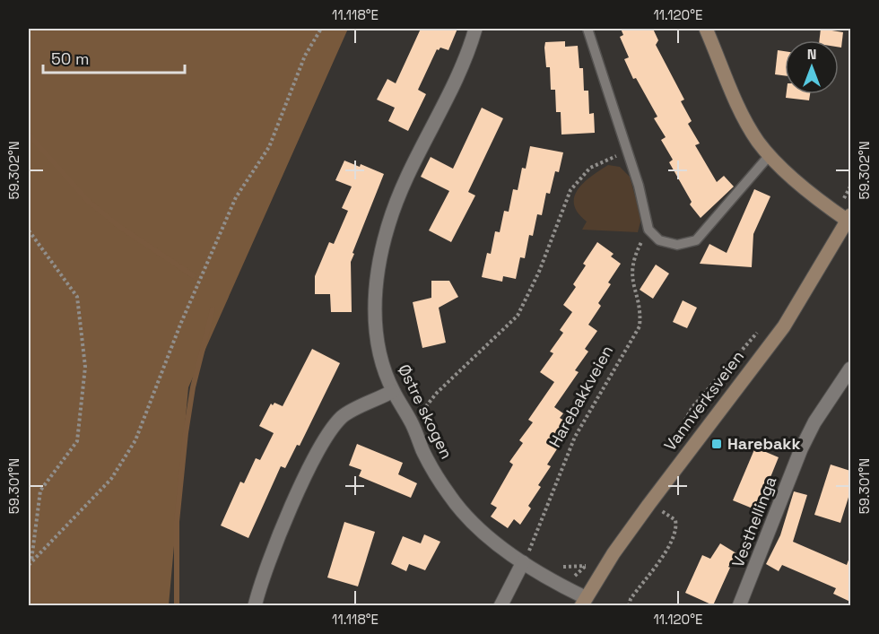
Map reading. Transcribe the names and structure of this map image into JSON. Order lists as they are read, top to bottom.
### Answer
{
  "streets": {
    "main road": ["Vannverksveien"],
    "street": ["Østre skogen", "Vesthellinga"],
    "path": ["Harebakkveien"]
  },
  "crossings": [
    ["Harebakkveien", "Østre skogen"],
    ["Vannverksveien", "Østre skogen"]
  ],
  "places": {
    "transit": ["Harebakk"]
  },
  "scale_bar": "50 m",
  "north": "top",
  "coordinates": [
    "11.118°E",
    "11.120°E",
    "59.302°N",
    "59.301°N"
  ]
}
